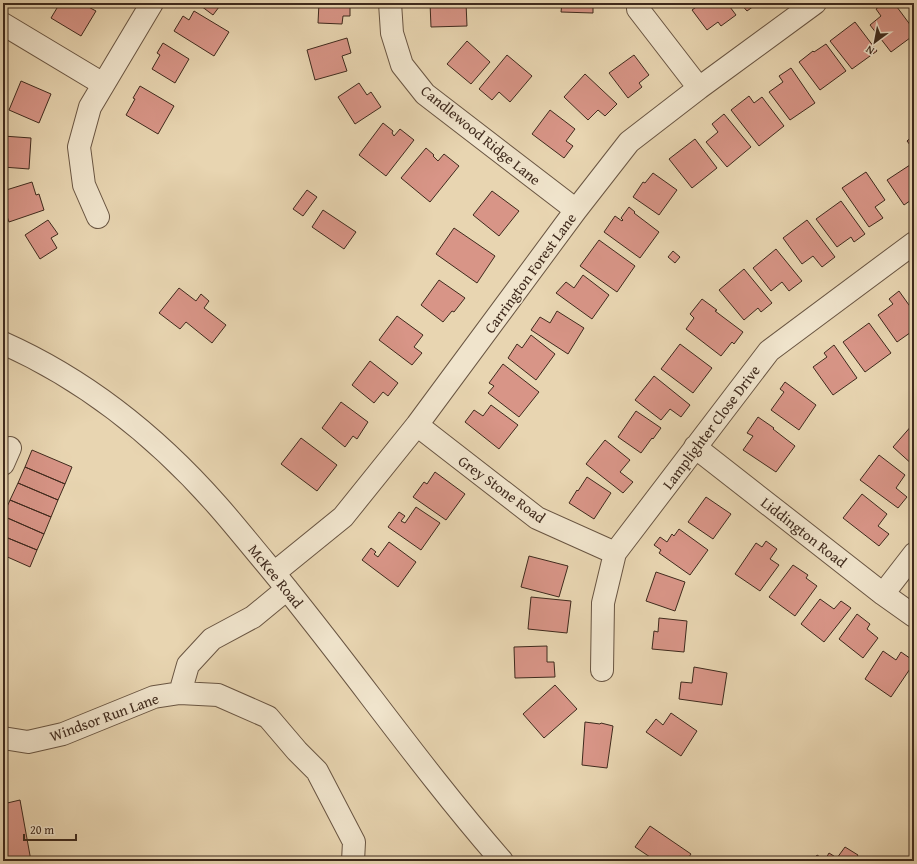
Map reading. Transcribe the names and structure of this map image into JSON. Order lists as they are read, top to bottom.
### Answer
{
  "streets": {
    "street": [
      "Candlewood Ridge Lane",
      "Carrington Forest Lane",
      "Lamplighter Close Drive",
      "Grey Stone Road",
      "Liddington Road",
      "McKee Road",
      "Windsor Run Lane"
    ]
  },
  "crossings": [
    ["Candlewood Ridge Lane", "Carrington Forest Lane"],
    ["Carrington Forest Lane", "Grey Stone Road"],
    ["Carrington Forest Lane", "McKee Road"],
    ["Carrington Forest Lane", "Windsor Run Lane"],
    ["Lamplighter Close Drive", "Grey Stone Road"],
    ["Lamplighter Close Drive", "Liddington Road"]
  ],
  "scale_bar": "20 m",
  "north": "bottom left"
}
